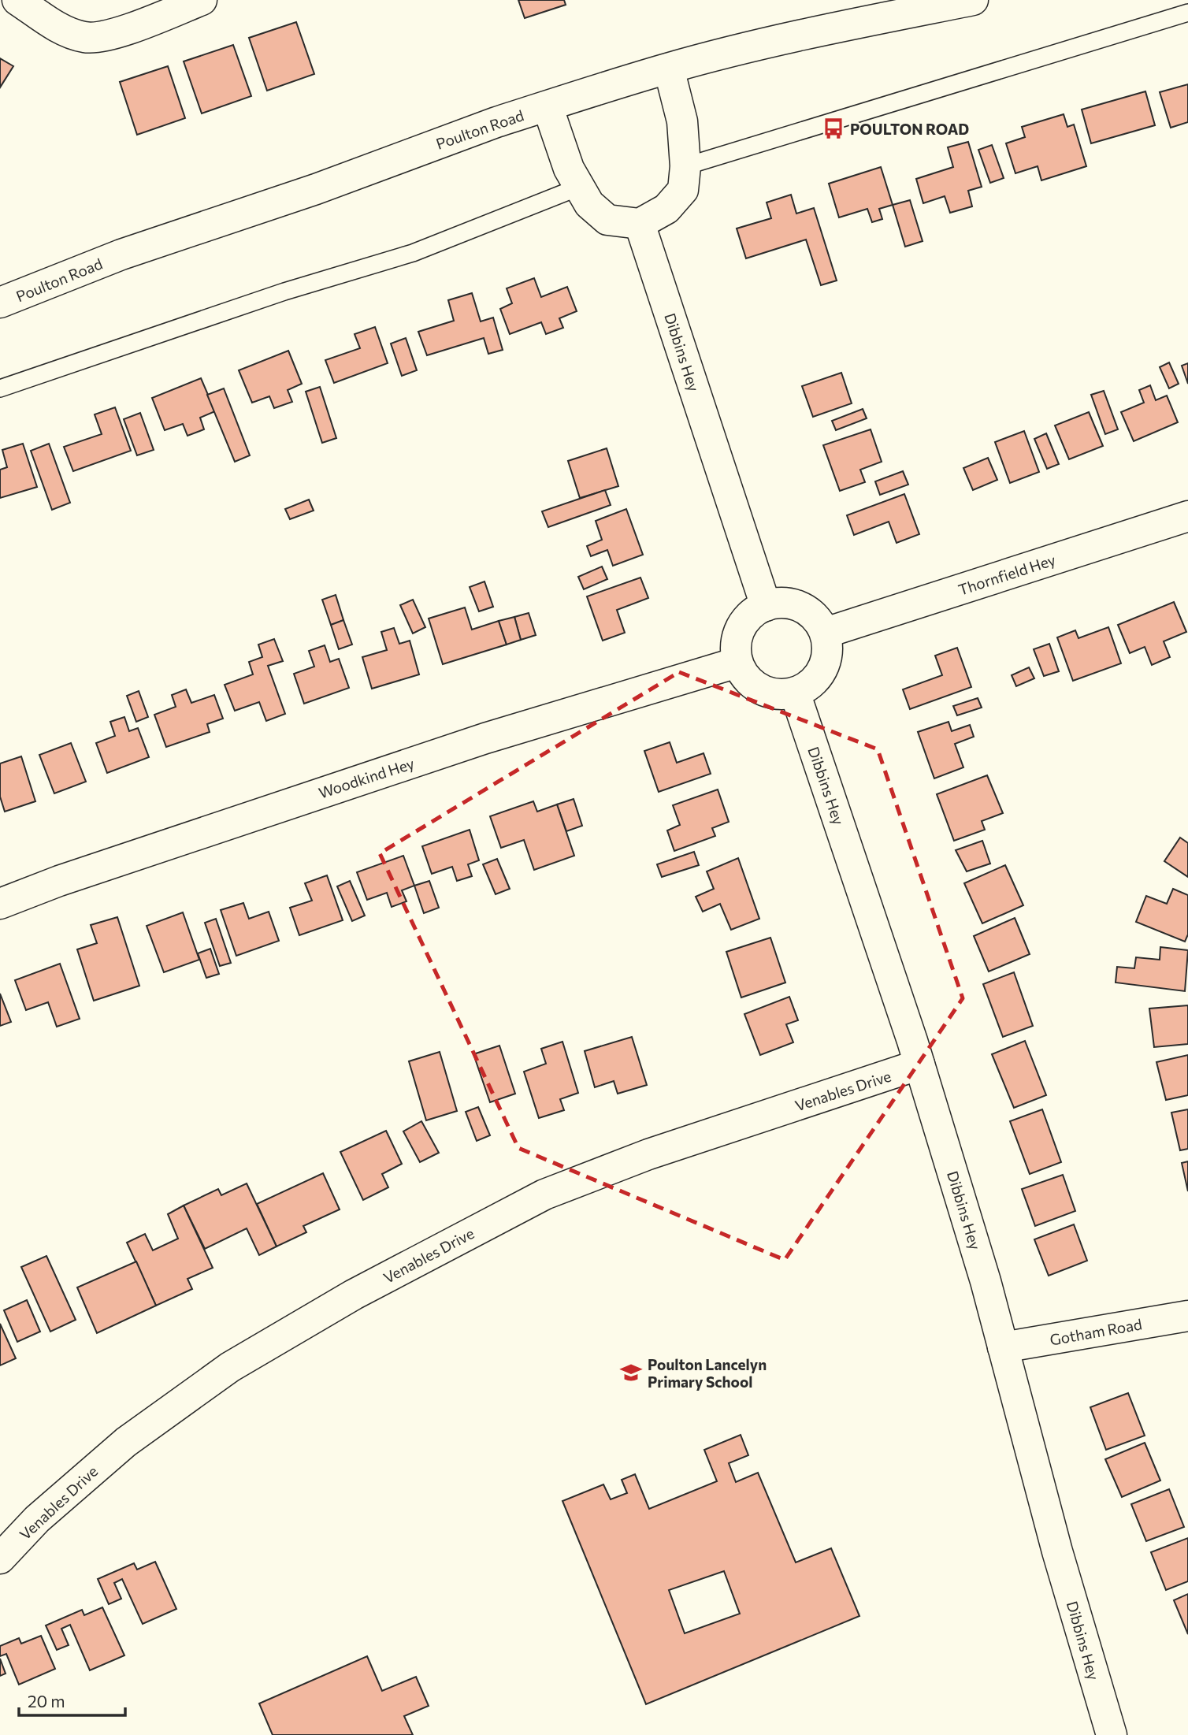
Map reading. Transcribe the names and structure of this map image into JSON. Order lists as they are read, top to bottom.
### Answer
{
  "streets": {
    "street": [
      "Poulton Road",
      "Dibbins Hey",
      "Thornfield Hey",
      "Woodkind Hey",
      "Venables Drive",
      "Gotham Road"
    ]
  },
  "crossings": [
    ["Dibbins Hey", "Thornfield Hey"],
    ["Dibbins Hey", "Woodkind Hey"],
    ["Dibbins Hey", "Venables Drive"],
    ["Dibbins Hey", "Gotham Road"],
    ["Thornfield Hey", "Woodkind Hey"]
  ],
  "places": {
    "bus stop": ["POULTON ROAD"],
    "school or university": ["Poulton Lancelyn Primary School"]
  },
  "scale_bar": "20 m"
}
